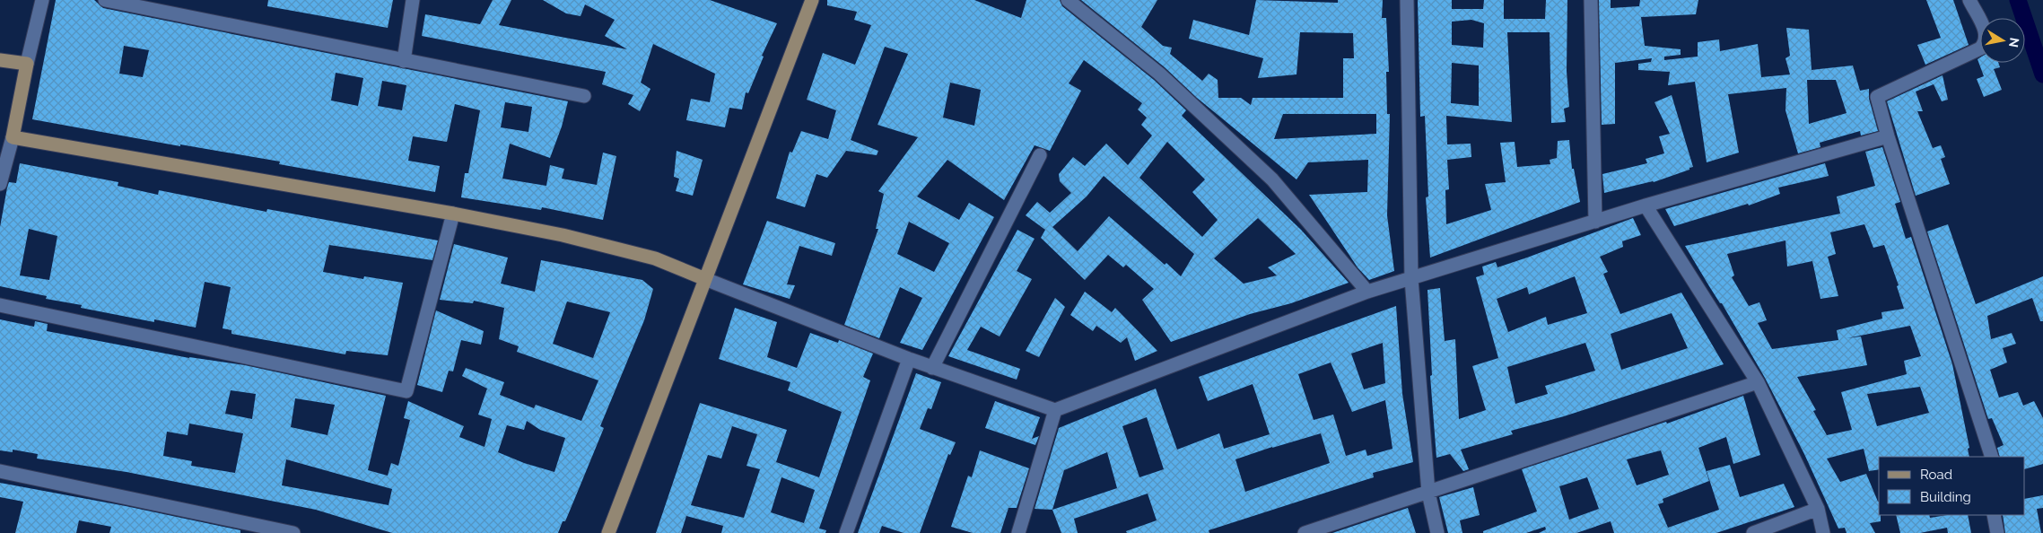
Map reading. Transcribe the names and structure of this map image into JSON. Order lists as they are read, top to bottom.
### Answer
{
  "legend": ["Road", "Building"],
  "north": "right"
}
